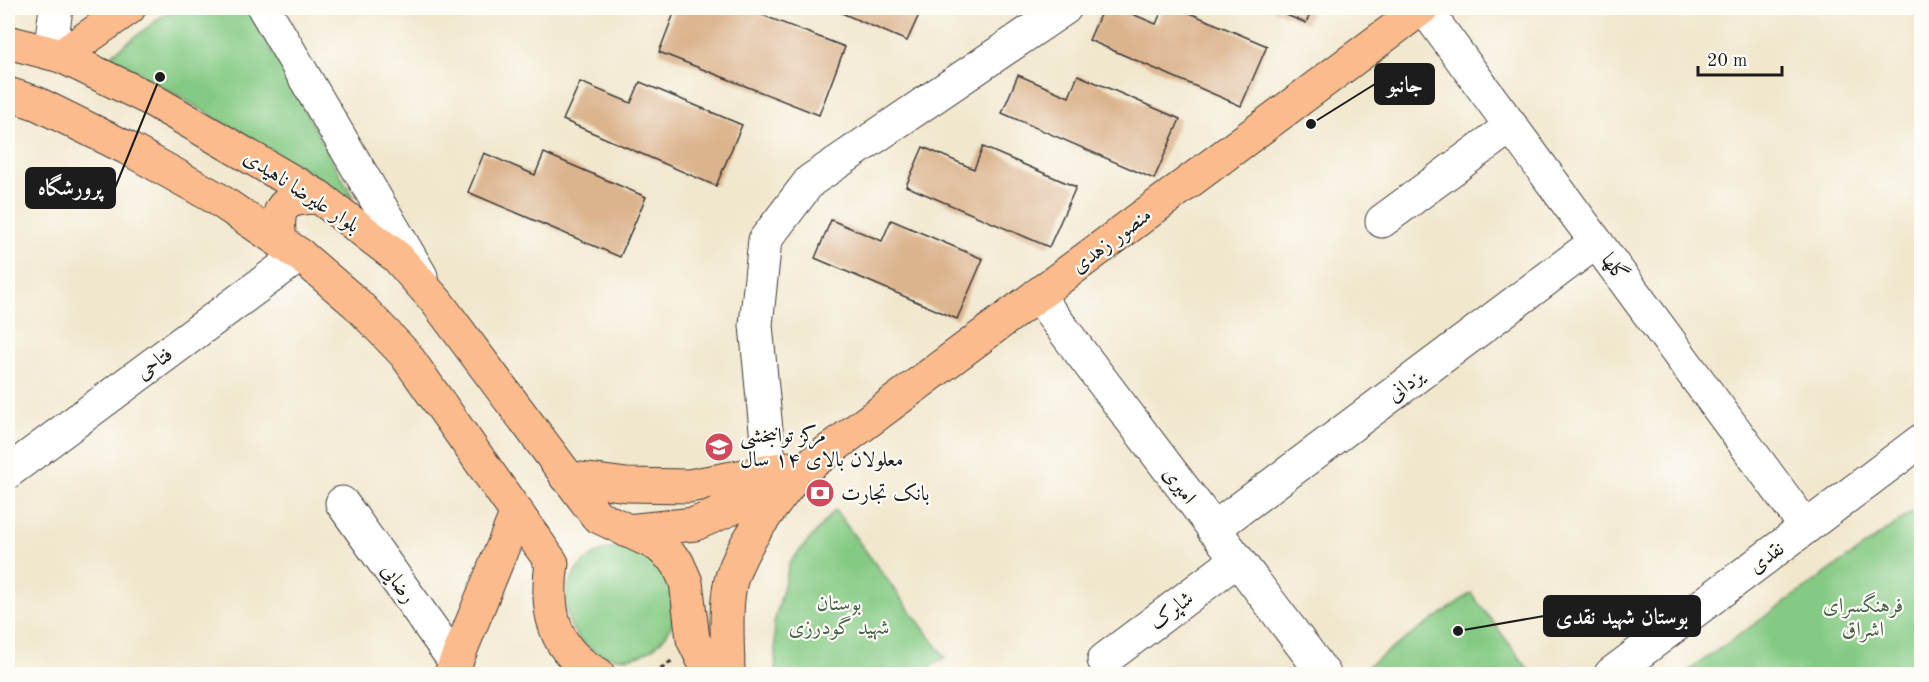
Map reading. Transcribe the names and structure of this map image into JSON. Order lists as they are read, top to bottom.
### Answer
{
  "streets": {
    "main road": ["بلوار علیرضا ناهیدی", "منصور زهدی"],
    "street": [
      "گلها",
      "فتاحی",
      "یزدانی",
      "امیری",
      "نقدی",
      "رضایی",
      "شاپرک"
    ]
  },
  "crossings": [
    ["بلوار علیرضا ناهیدی", "منصور زهدی"],
    ["منصور زهدی", "گلها"],
    ["منصور زهدی", "امیری"],
    ["گلها", "یزدانی"],
    ["گلها", "نقدی"],
    ["یزدانی", "امیری"],
    ["امیری", "شاپرک"]
  ],
  "parks": ["بوستان شهید گودرزی", "فرهنگسرای اشراق"],
  "places": {
    "other": ["پرورشگاه", "جانبو", "بوستان شهید نقدی"],
    "school or university": ["مرکز توانبخشی معلولان بالای ۱۴ سال"],
    "bank": ["بانک تجارت"]
  },
  "scale_bar": "20 m"
}
